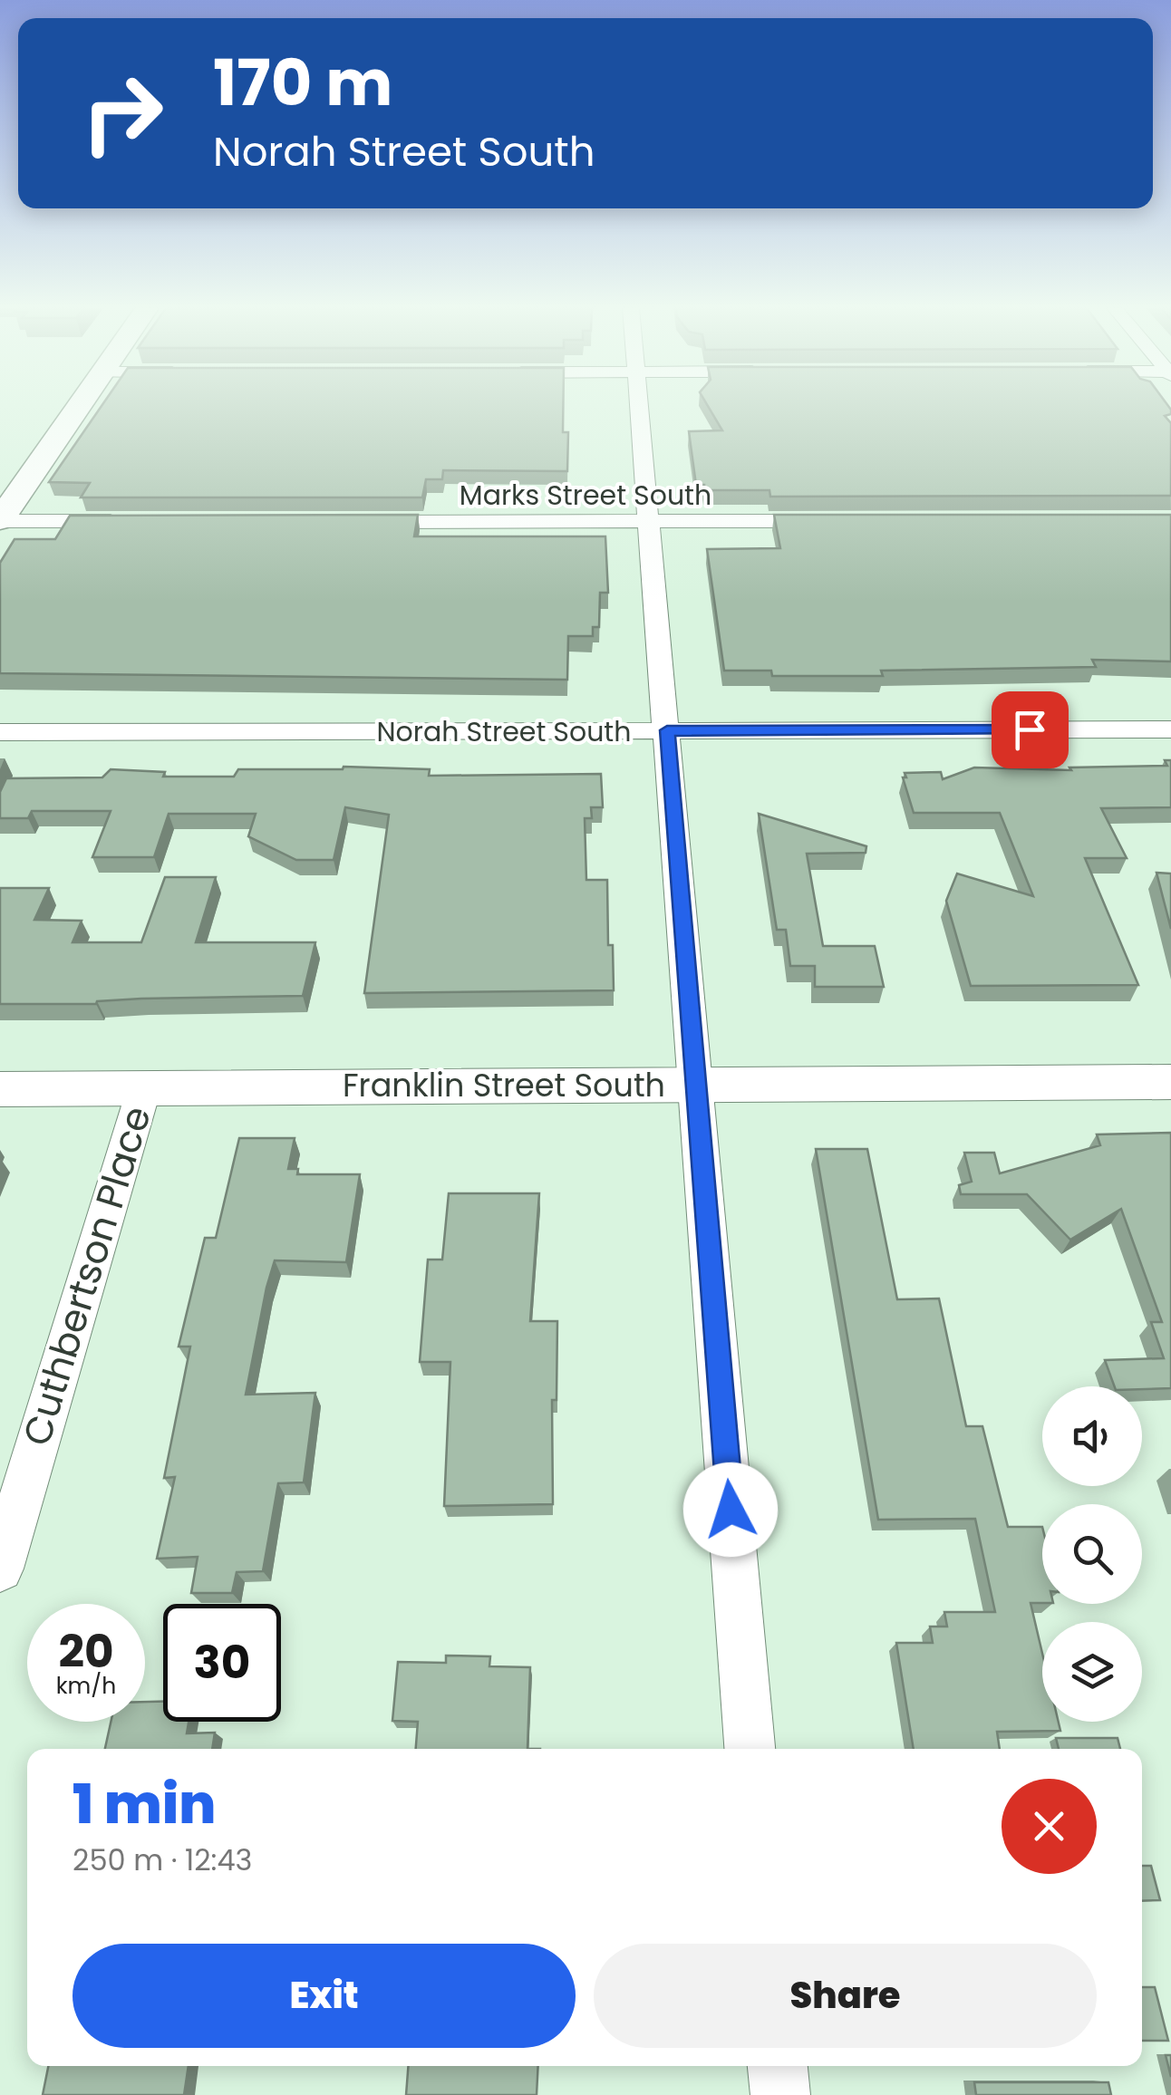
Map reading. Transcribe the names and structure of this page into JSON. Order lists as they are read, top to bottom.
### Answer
{
  "streets": {
    "street": [
      "Marks Street South",
      "Norah Street South",
      "Franklin Street South",
      "Cuthbertson Place"
    ]
  },
  "crossings": [
    ["Franklin Street South", "Cuthbertson Place"]
  ],
  "page": {
    "turn": ["170 m", "Norah Street South"],
    "speed": "20 km/h",
    "limit": "30",
    "heading": ["1 min", "250 m · 12:43"],
    "buttons": ["Exit", "Share"]
  }
}
